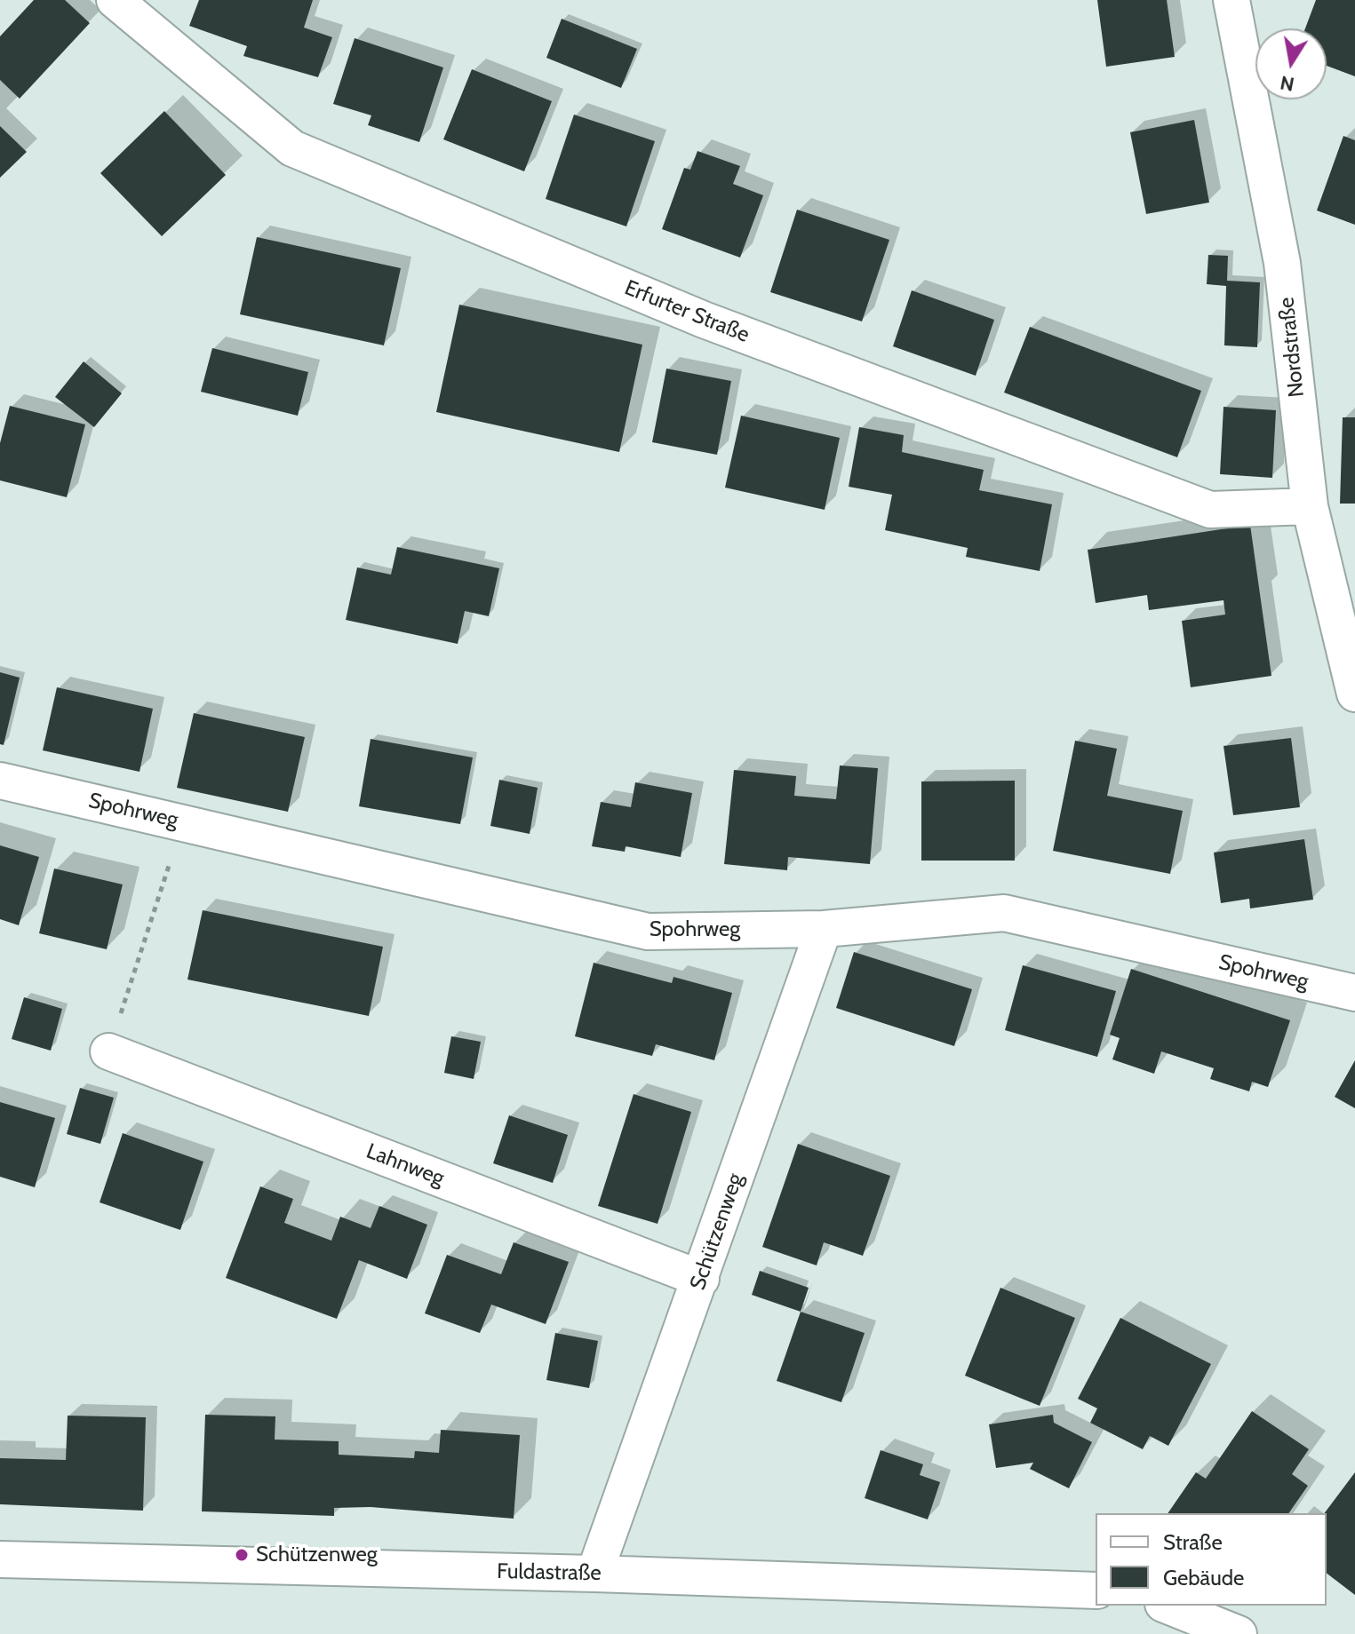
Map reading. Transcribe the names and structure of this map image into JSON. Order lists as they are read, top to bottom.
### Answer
{
  "streets": {
    "street": [
      "Erfurter Straße",
      "Nordstraße",
      "Spohrweg",
      "Lahnweg",
      "Schützenweg",
      "Fuldastraße"
    ]
  },
  "crossings": [
    ["Erfurter Straße", "Nordstraße"],
    ["Spohrweg", "Schützenweg"],
    ["Lahnweg", "Schützenweg"],
    ["Schützenweg", "Fuldastraße"]
  ],
  "places": ["Schützenweg"],
  "legend": ["Straße", "Gebäude"],
  "north": "bottom"
}
